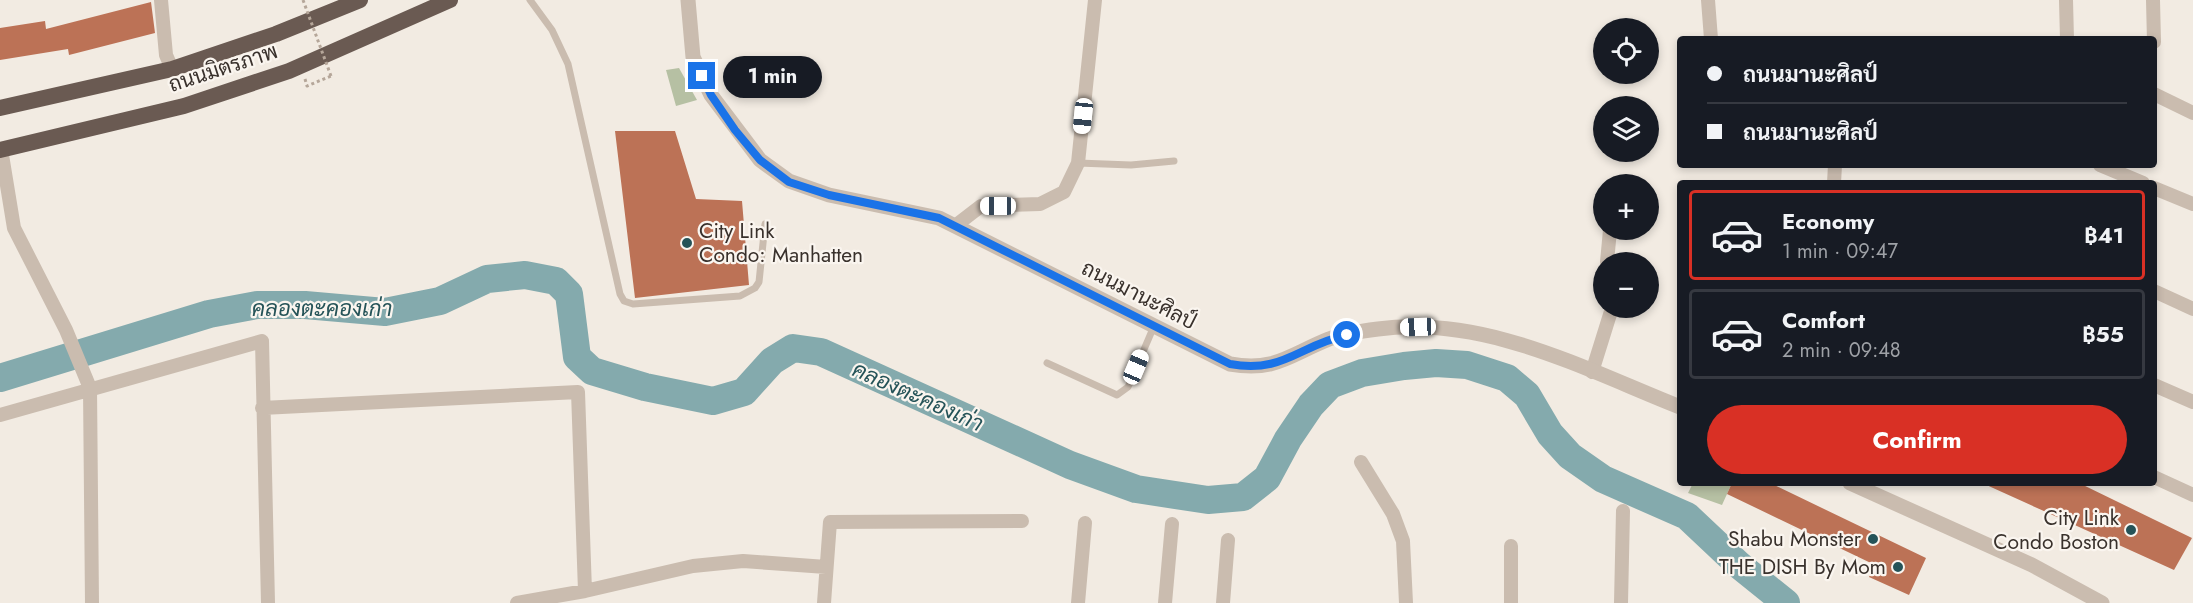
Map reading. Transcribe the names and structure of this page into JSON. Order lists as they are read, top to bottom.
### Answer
{
  "streets": {
    "highway": ["ถนนมิตรภาพ"],
    "street": ["ถนนมานะศิลป์"]
  },
  "water": ["คลองตะคองเก่า"],
  "places": [
    "City Link Condo: Manhatten",
    "City Link Condo Boston",
    "Shabu Monster",
    "THE DISH By Mom"
  ],
  "page": {
    "map_buttons": ["+", "−"],
    "banner": ["ถนนมานะศิลป์", "ถนนมานะศิลป์"],
    "bubble": "1 min",
    "list": [
      {
        "name": "Economy",
        "note": "1 min · 09:47",
        "value": "฿41"
      },
      {
        "name": "Comfort",
        "note": "2 min · 09:48",
        "value": "฿55"
      }
    ],
    "buttons": "Confirm"
  }
}
